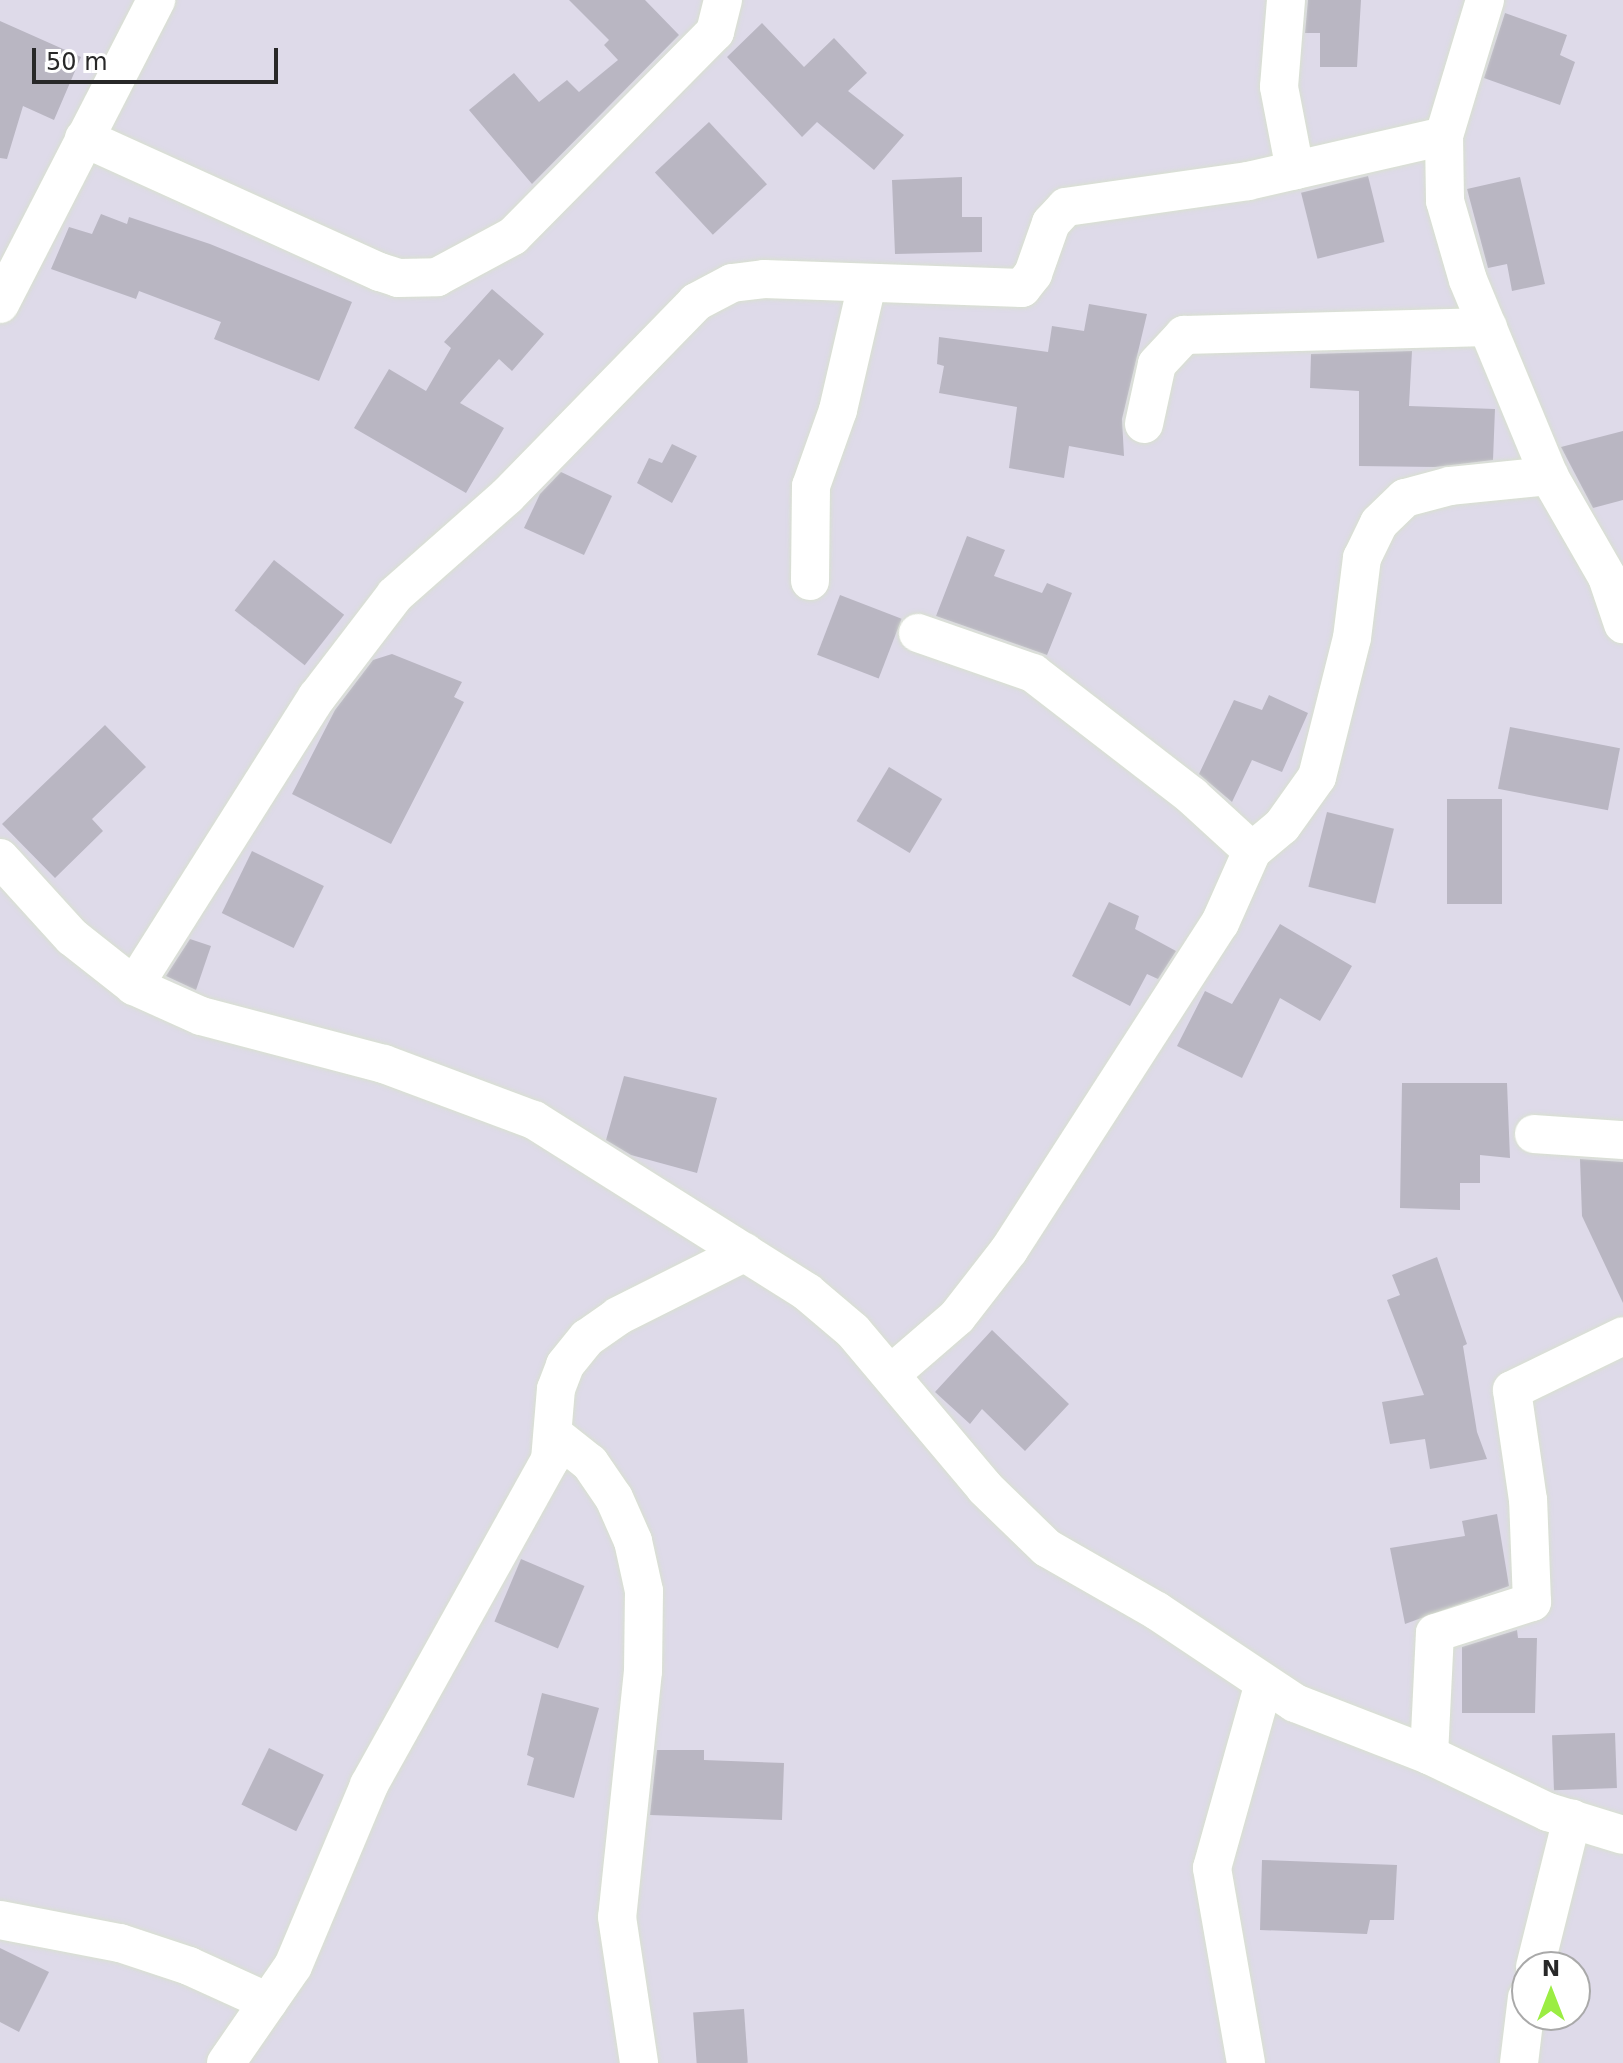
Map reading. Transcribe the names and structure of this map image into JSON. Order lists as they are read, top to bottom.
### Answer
{
  "scale_bar": "50 m",
  "north": "top"
}
